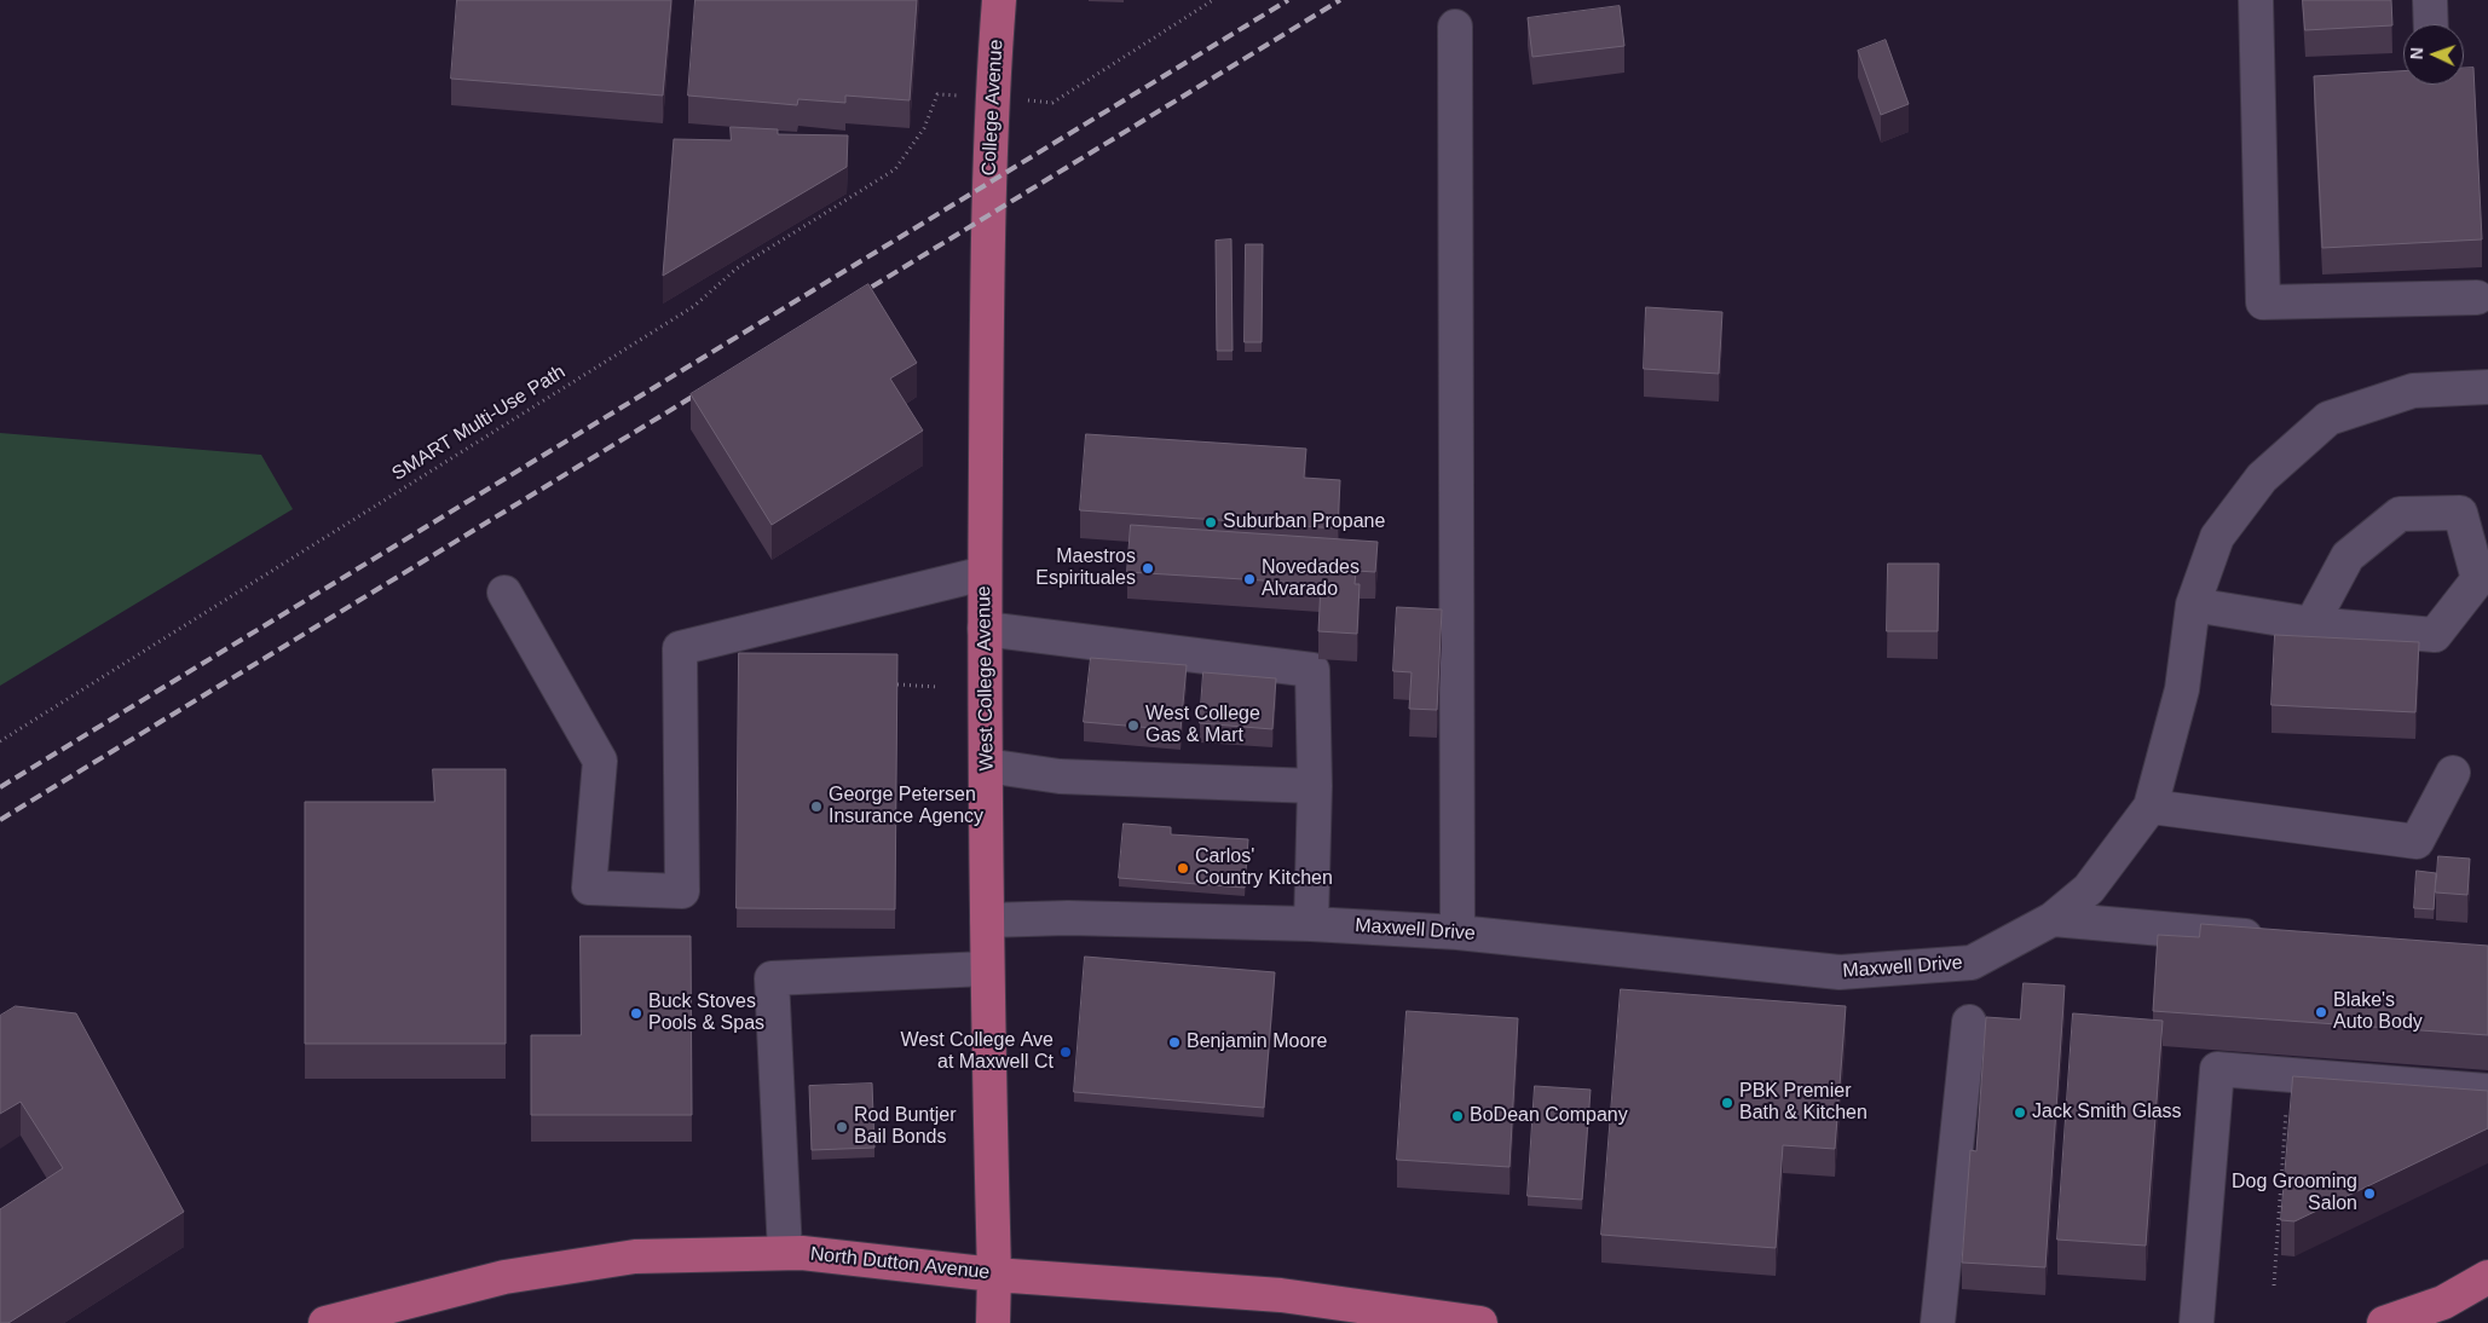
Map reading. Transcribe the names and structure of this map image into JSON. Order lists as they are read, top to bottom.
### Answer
{
  "streets": {
    "main road": ["College Avenue", "West College Avenue", "North Dutton Avenue"],
    "street": ["Maxwell Drive"],
    "path": ["SMART Multi-Use Path"]
  },
  "crossings": [
    ["College Avenue", "West College Avenue"],
    ["West College Avenue", "Maxwell Drive"],
    ["West College Avenue", "North Dutton Avenue"]
  ],
  "places": [
    "Suburban Propane",
    "Maestros Espirituales",
    "Novedades Alvarado",
    "West College Gas & Mart",
    "George Petersen Insurance Agency",
    "Carlos' Country Kitchen",
    "Blake's Auto Body",
    "Buck Stoves Pools & Spas",
    "Benjamin Moore",
    "West College Ave at Maxwell Ct",
    "PBK Premier Bath & Kitchen",
    "Jack Smith Glass",
    "BoDean Company",
    "Rod Buntjer Bail Bonds",
    "Dog Grooming Salon"
  ],
  "north": "left"
}
